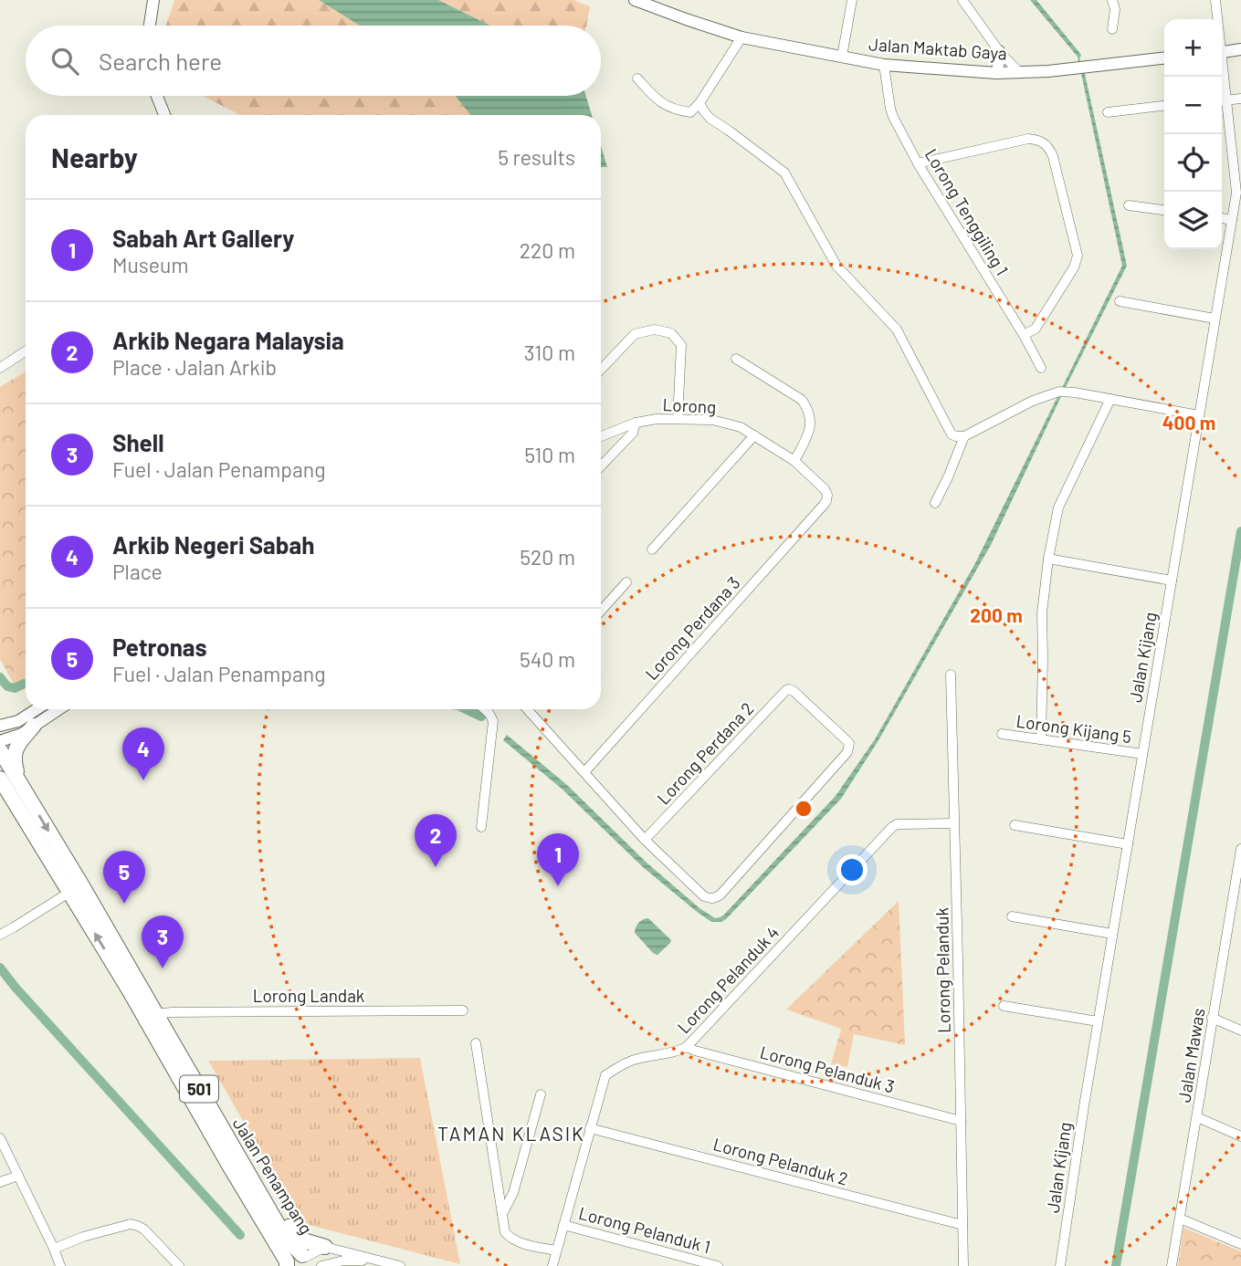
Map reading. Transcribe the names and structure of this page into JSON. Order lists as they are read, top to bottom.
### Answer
{
  "streets": {
    "main road": ["501", "Jalan Penampang"],
    "street": [
      "Jalan Maktab Gaya",
      "Lorong Tenggiling 1",
      "Lorong",
      "Lorong Perdana 3",
      "Jalan Kijang",
      "Lorong Kijang 5",
      "Lorong Perdana 2",
      "Lorong Pelanduk",
      "Lorong Pelanduk 4",
      "Lorong Landak",
      "Jalan Mawas",
      "Lorong Pelanduk 3",
      "Lorong Pelanduk 2",
      "Lorong Pelanduk 1"
    ]
  },
  "crossings": [
    ["Jalan Maktab Gaya", "Lorong Tenggiling 1"],
    ["Lorong", "Lorong Perdana 3"],
    ["Jalan Kijang", "Lorong Kijang 5"],
    ["Lorong Pelanduk", "Lorong Pelanduk 4"],
    ["Lorong Pelanduk", "Lorong Pelanduk 3"],
    ["Lorong Pelanduk", "Lorong Pelanduk 2"],
    ["Lorong Pelanduk 4", "Lorong Pelanduk 3"],
    ["Lorong Pelanduk 4", "Lorong Pelanduk 2"],
    ["Lorong Pelanduk 4", "Lorong Pelanduk 1"],
    ["Lorong Landak", "Jalan Penampang"]
  ],
  "districts": ["TAMAN KLASIK"],
  "page": {
    "map_buttons": ["+", "−"],
    "search": "Search here",
    "heading": ["Nearby", "5 results"],
    "list": [
      {
        "mark": "1",
        "name": "Sabah Art Gallery",
        "note": "Museum",
        "value": "220 m"
      },
      {
        "mark": "2",
        "name": "Arkib Negara Malaysia",
        "note": "Place · Jalan Arkib",
        "value": "310 m"
      },
      {
        "mark": "3",
        "name": "Shell",
        "note": "Fuel · Jalan Penampang",
        "value": "510 m"
      },
      {
        "mark": "4",
        "name": "Arkib Negeri Sabah",
        "note": "Place",
        "value": "520 m"
      },
      {
        "mark": "5",
        "name": "Petronas",
        "note": "Fuel · Jalan Penampang",
        "value": "540 m"
      }
    ],
    "pins": [
      "4",
      "2",
      "1",
      "5",
      "3"
    ]
  },
  "rings": ["400 m", "200 m"]
}
